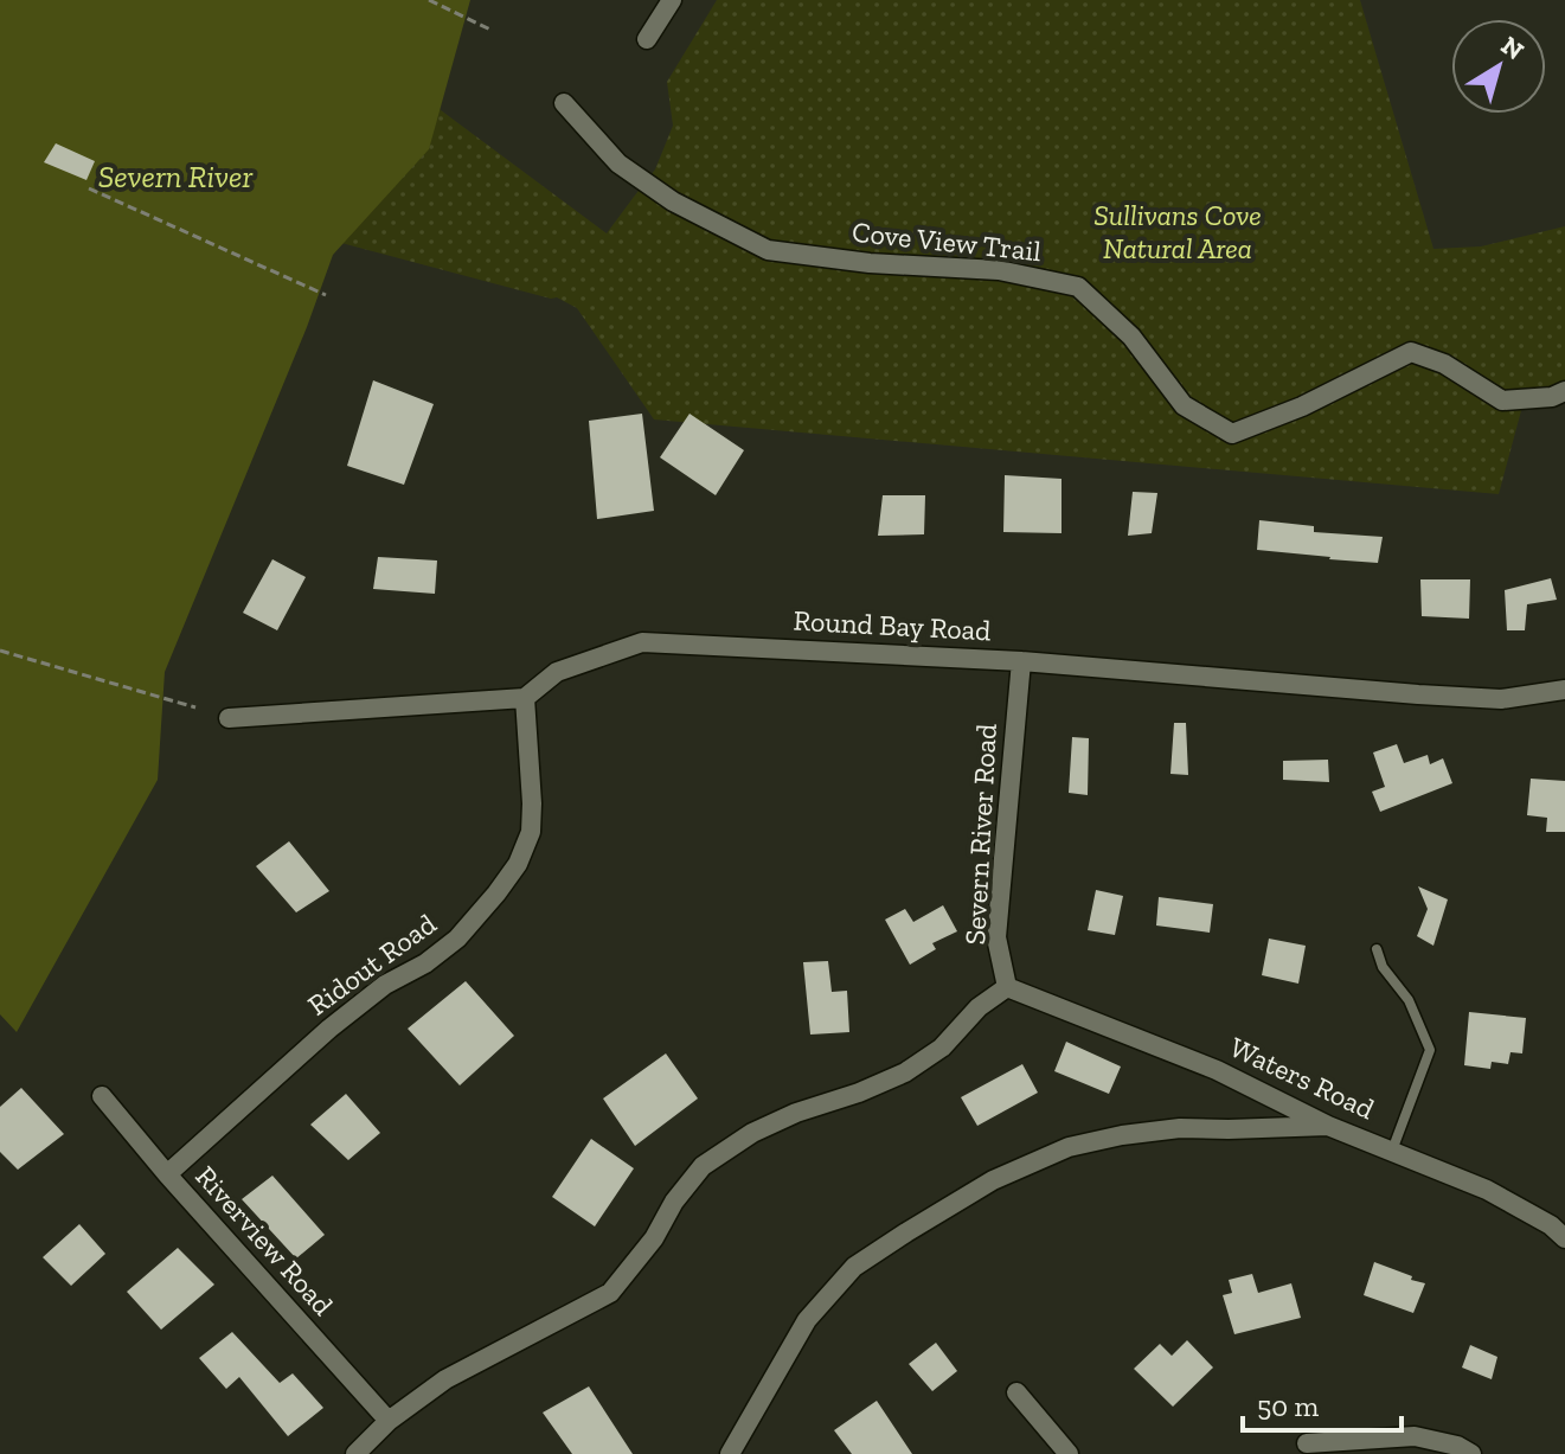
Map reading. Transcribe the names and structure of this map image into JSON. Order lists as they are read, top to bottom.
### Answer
{
  "streets": {
    "street": [
      "Cove View Trail",
      "Round Bay Road",
      "Severn River Road",
      "Ridout Road",
      "Waters Road",
      "Riverview Road"
    ]
  },
  "crossings": [
    ["Round Bay Road", "Severn River Road"],
    ["Round Bay Road", "Ridout Road"],
    ["Severn River Road", "Waters Road"],
    ["Ridout Road", "Riverview Road"]
  ],
  "water": ["Severn River"],
  "parks": ["Sullivans Cove Natural Area"],
  "scale_bar": "50 m",
  "north": "top right"
}
